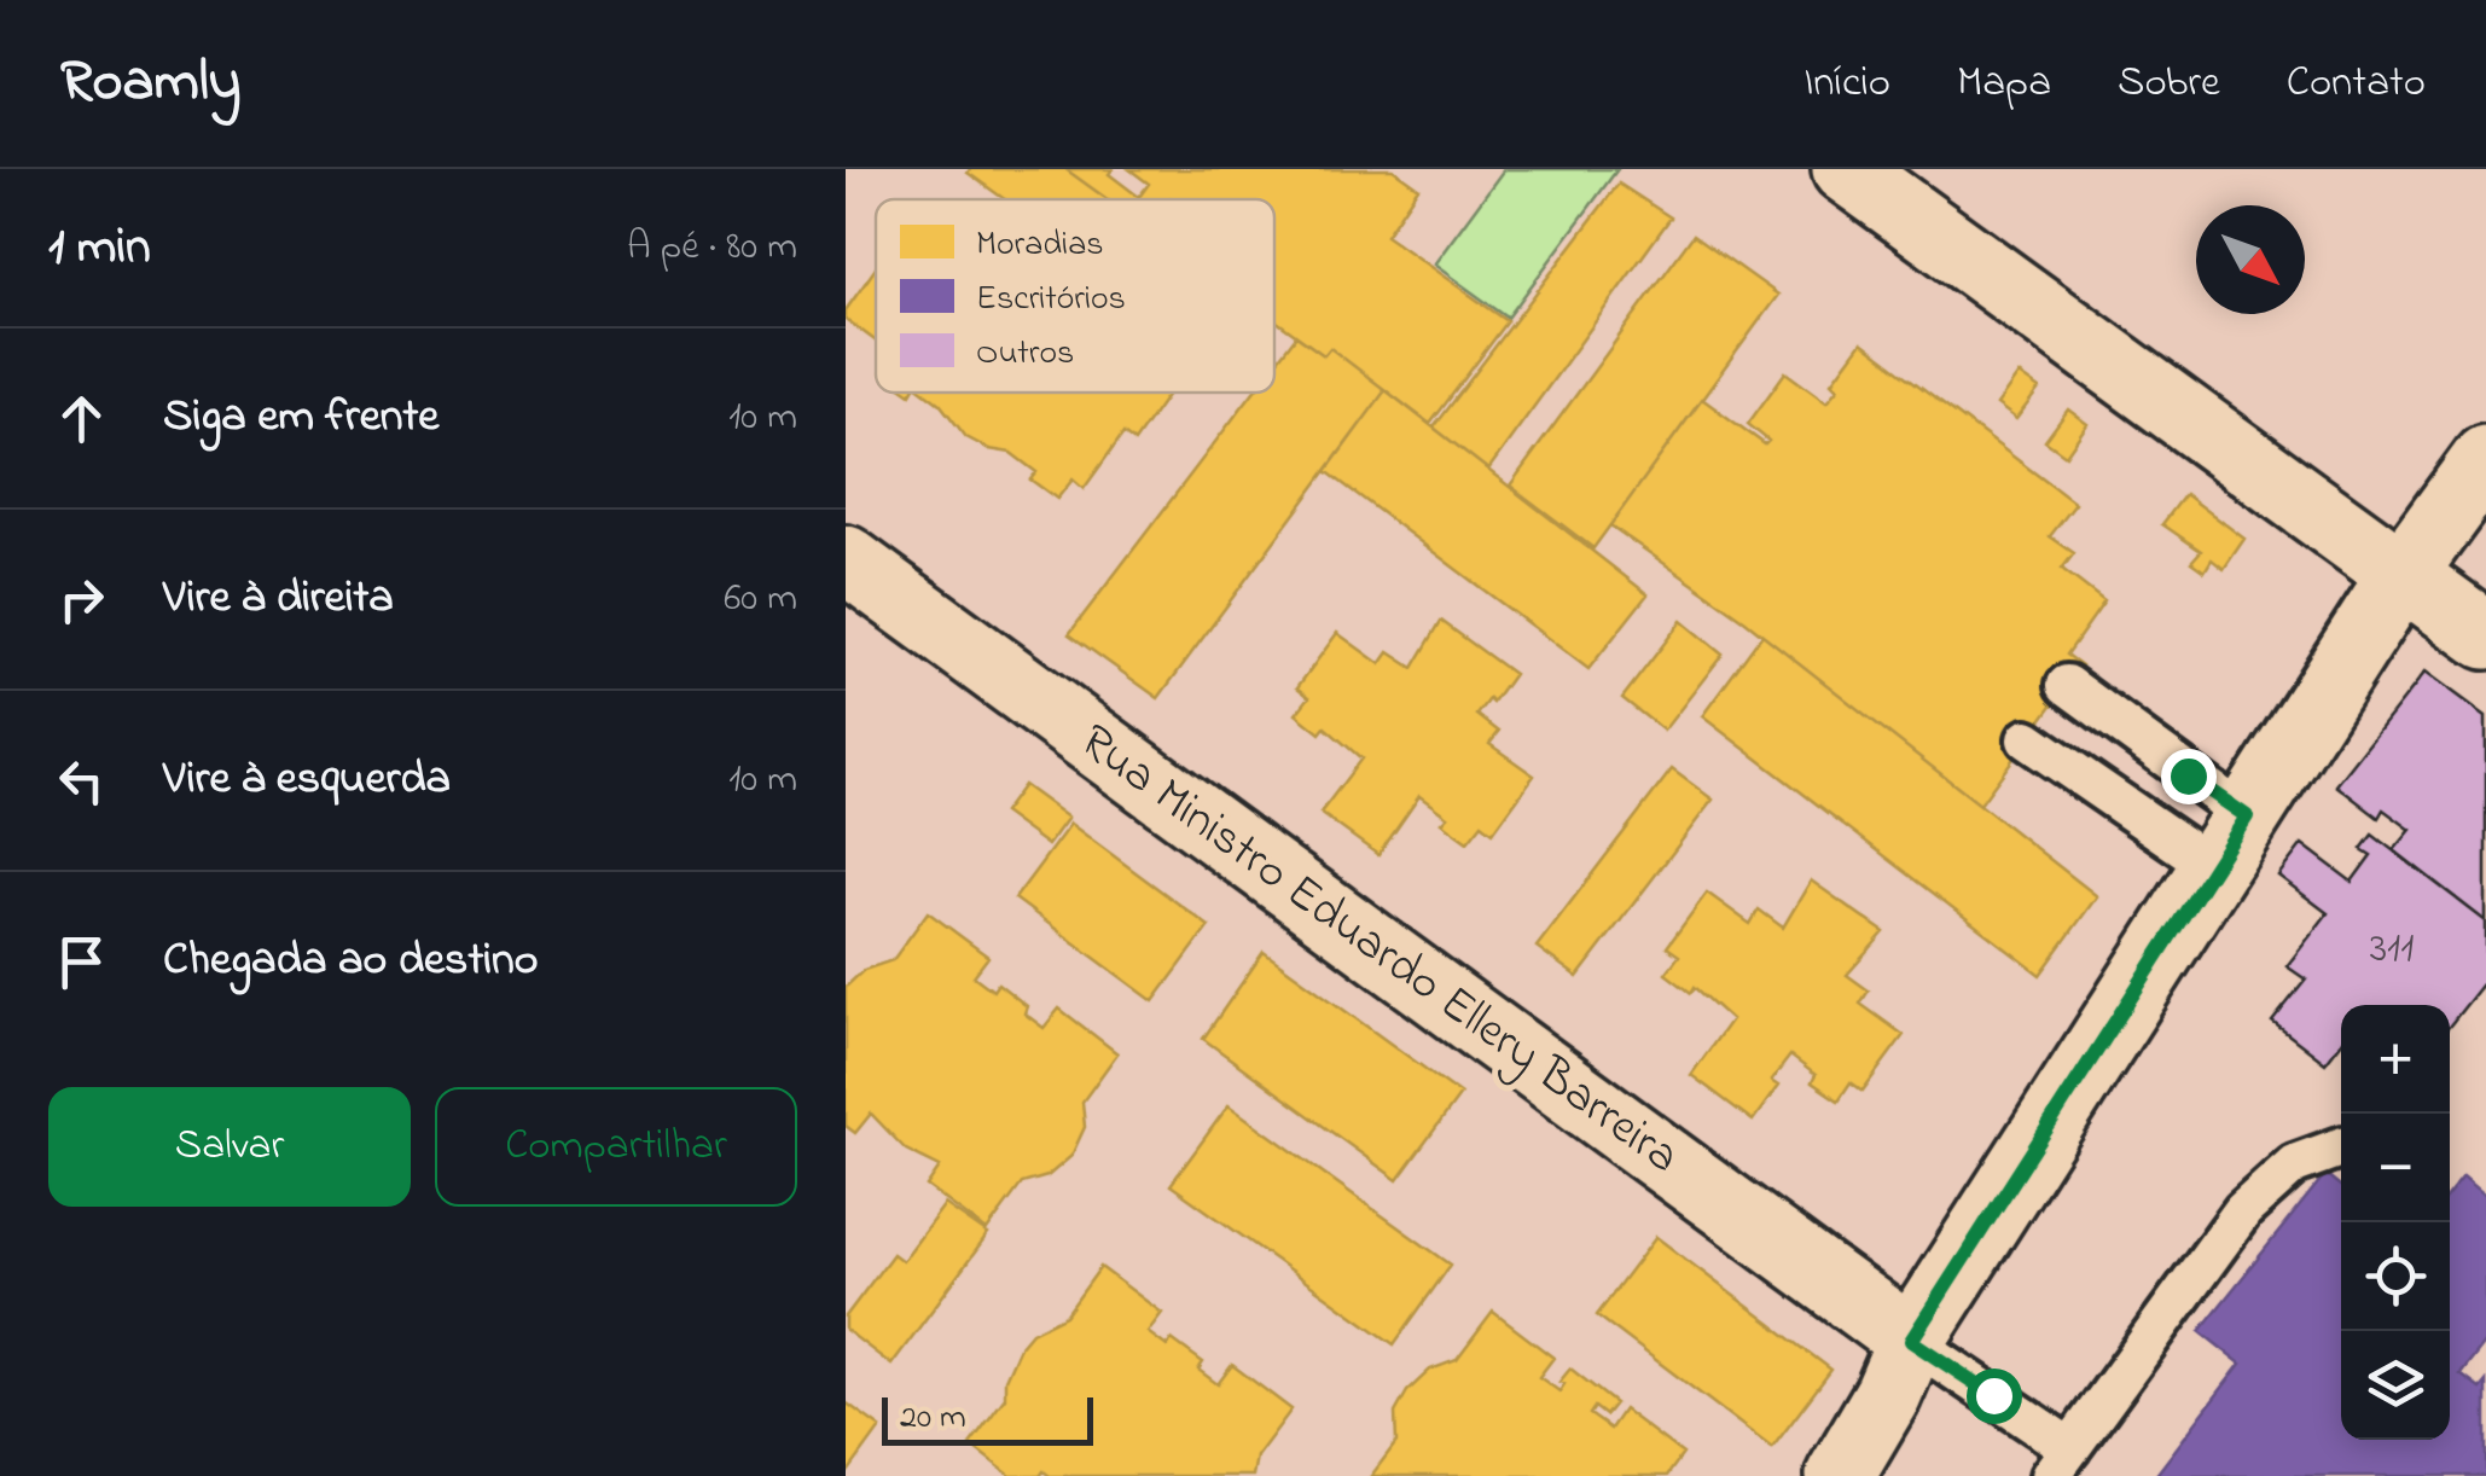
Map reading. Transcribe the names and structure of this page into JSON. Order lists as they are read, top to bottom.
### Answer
{
  "streets": {
    "street": ["Rua Ministro Eduardo Ellery Barreira"]
  },
  "house_numbers": ["311"],
  "legend": ["Moradias", "Escritórios", "Outros"],
  "scale_bar": "20 m",
  "north": "bottom right",
  "page": {
    "header": "Roamly",
    "nav": [
      "Início",
      "Mapa",
      "Sobre",
      "Contato"
    ],
    "heading": ["1 min", "A pé · 80 m"],
    "list": [
      ["Siga em frente", "10 m"],
      ["Vire à direita", "60 m"],
      ["Vire à esquerda", "10 m"],
      "Chegada ao destino"
    ],
    "map_buttons": ["+", "−"],
    "buttons": ["Salvar", "Compartilhar"],
    "scale": "20 m"
  }
}
